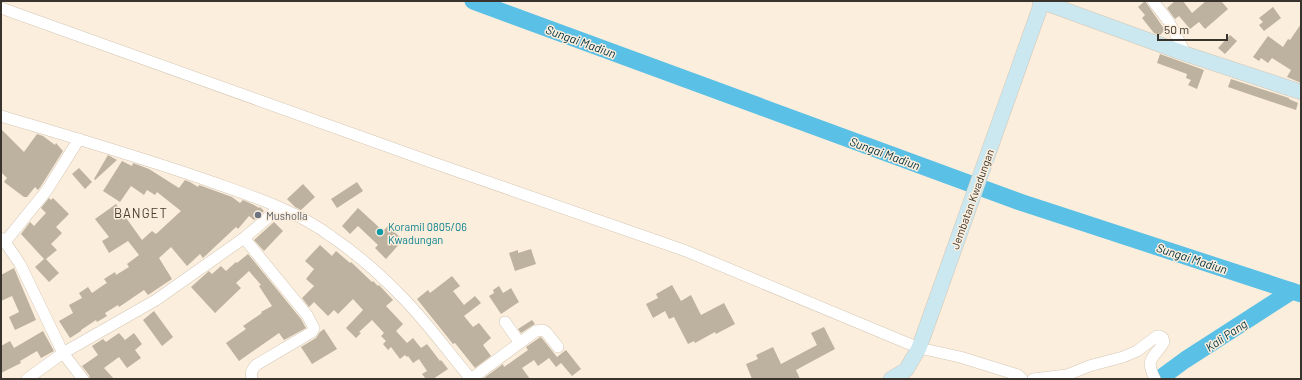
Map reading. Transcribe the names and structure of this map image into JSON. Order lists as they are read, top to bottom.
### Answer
{
  "streets": {
    "main road": ["Jembatan Kwadungan"]
  },
  "districts": ["BANGET"],
  "water": ["Sungai Madiun", "Kali Pang"],
  "places": ["Musholla", "Koramil 0805/06 Kwadungan"],
  "scale_bar": "50 m"
}
